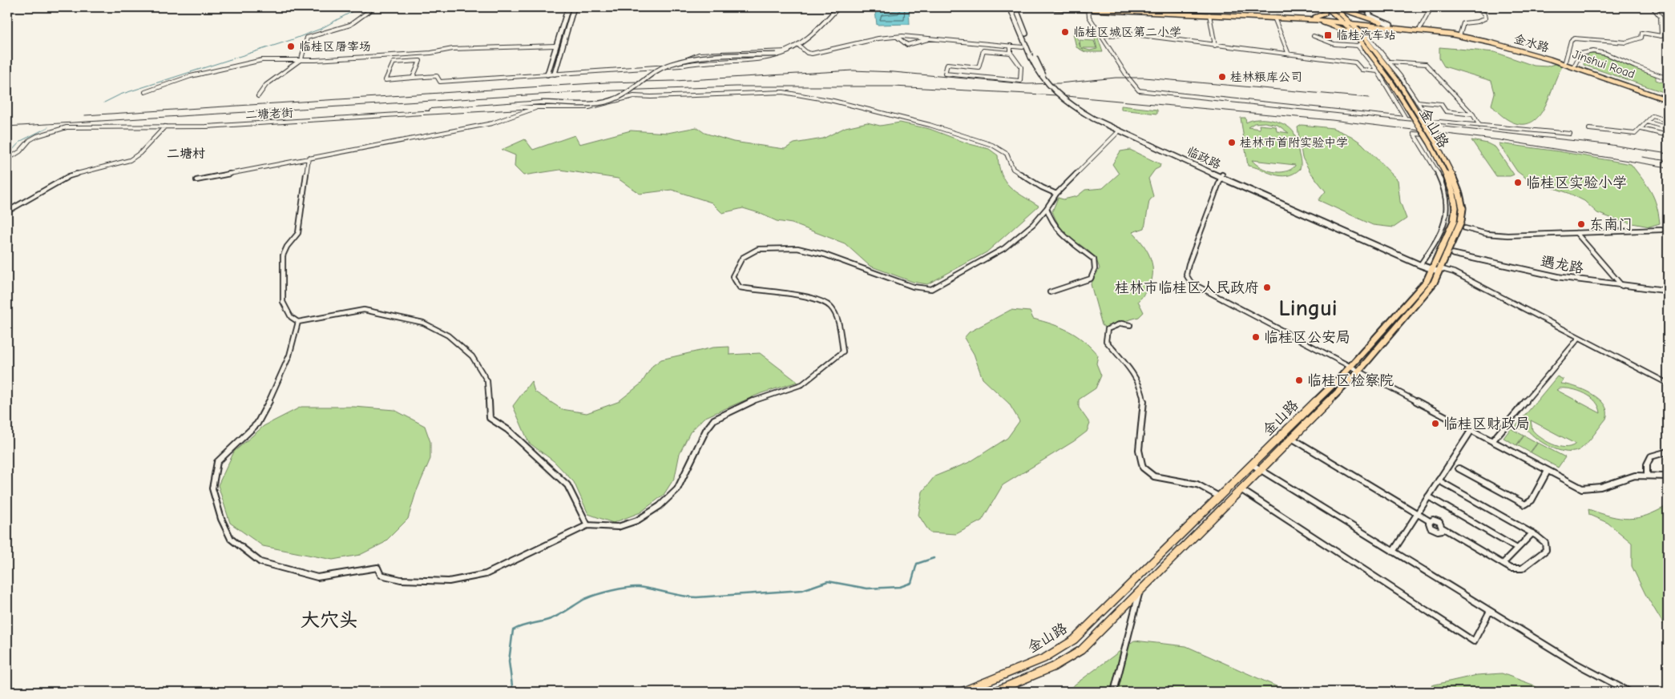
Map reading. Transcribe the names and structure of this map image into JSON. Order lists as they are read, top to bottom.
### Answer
{
  "streets": {
    "main road": [
      "金水路",
      "Jinshui Road",
      "金山路",
      "临政路"
    ],
    "street": ["二塘老街", "遇龙路"]
  },
  "crossings": [
    ["金水路", "金山路"],
    ["金山路", "临政路"]
  ],
  "districts": ["二塘村", "Lingui", "大穴头"],
  "places": {
    "other": [
      "临桂区城区第二小学",
      "临桂区屠宰场",
      "桂林粮库公司",
      "桂林市首附实验中学",
      "临桂区实验小学",
      "东南门",
      "桂林市临桂区人民政府",
      "临桂区公安局",
      "临桂区检察院",
      "临桂区财政局"
    ],
    "transit": ["临桂汽车站"]
  }
}
